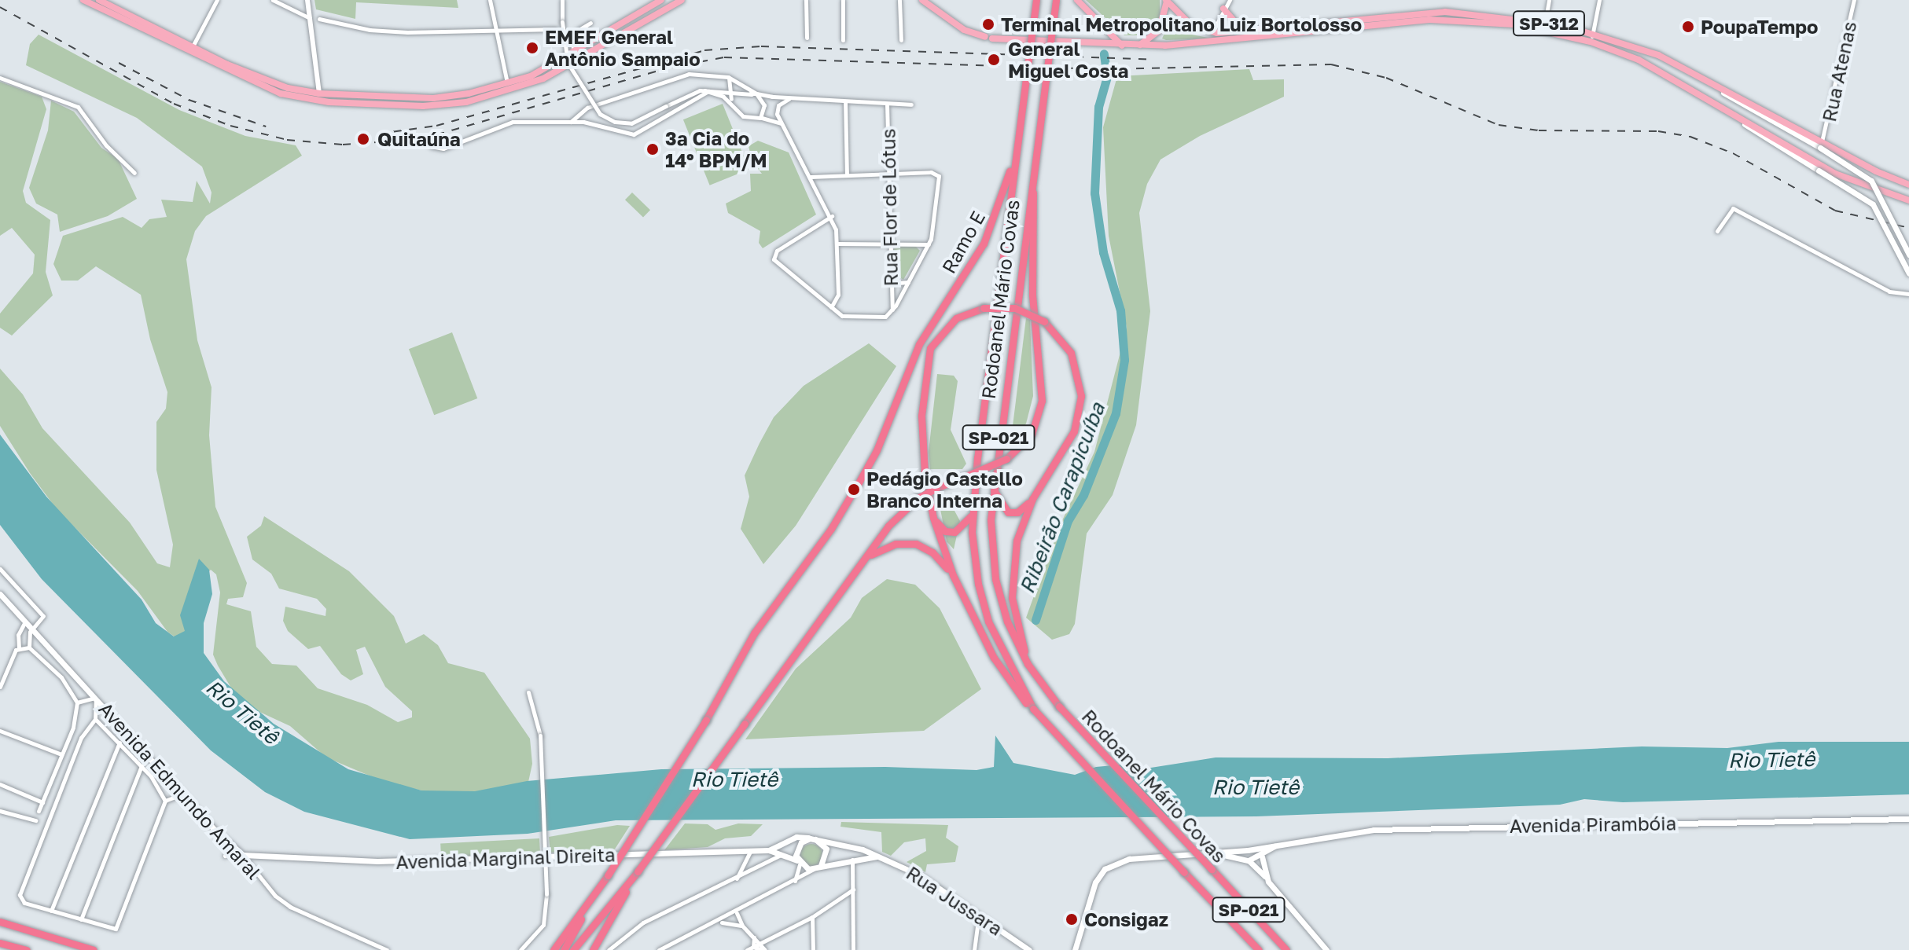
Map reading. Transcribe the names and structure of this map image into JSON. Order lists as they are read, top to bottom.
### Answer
{
  "streets": {
    "highway": ["Ramo E", "Rodoanel Mário Covas", "SP-021"],
    "main road": [
      "SP-312",
      "Avenida Edmundo Amaral",
      "Avenida Pirambóia",
      "Avenida Marginal Direita",
      "Rua Jussara"
    ],
    "street": ["Rua Atenas", "Rua Flor de Lótus"]
  },
  "crossings": [
    ["SP-312", "Rua Atenas"],
    ["Ramo E", "Rodoanel Mário Covas"],
    ["Avenida Edmundo Amaral", "Avenida Marginal Direita"],
    ["Avenida Marginal Direita", "Rua Jussara"]
  ],
  "water": ["Ribeirão Carapicuíba", "Rio Tietê"],
  "places": [
    "Terminal Metropolitano Luiz Bortolosso",
    "PoupaTempo",
    "EMEF General Antônio Sampaio",
    "General Miguel Costa",
    "Quitaúna",
    "3ª Cia do 14º BPM/M",
    "Pedágio Castello Branco Interna",
    "Consigaz"
  ]
}
